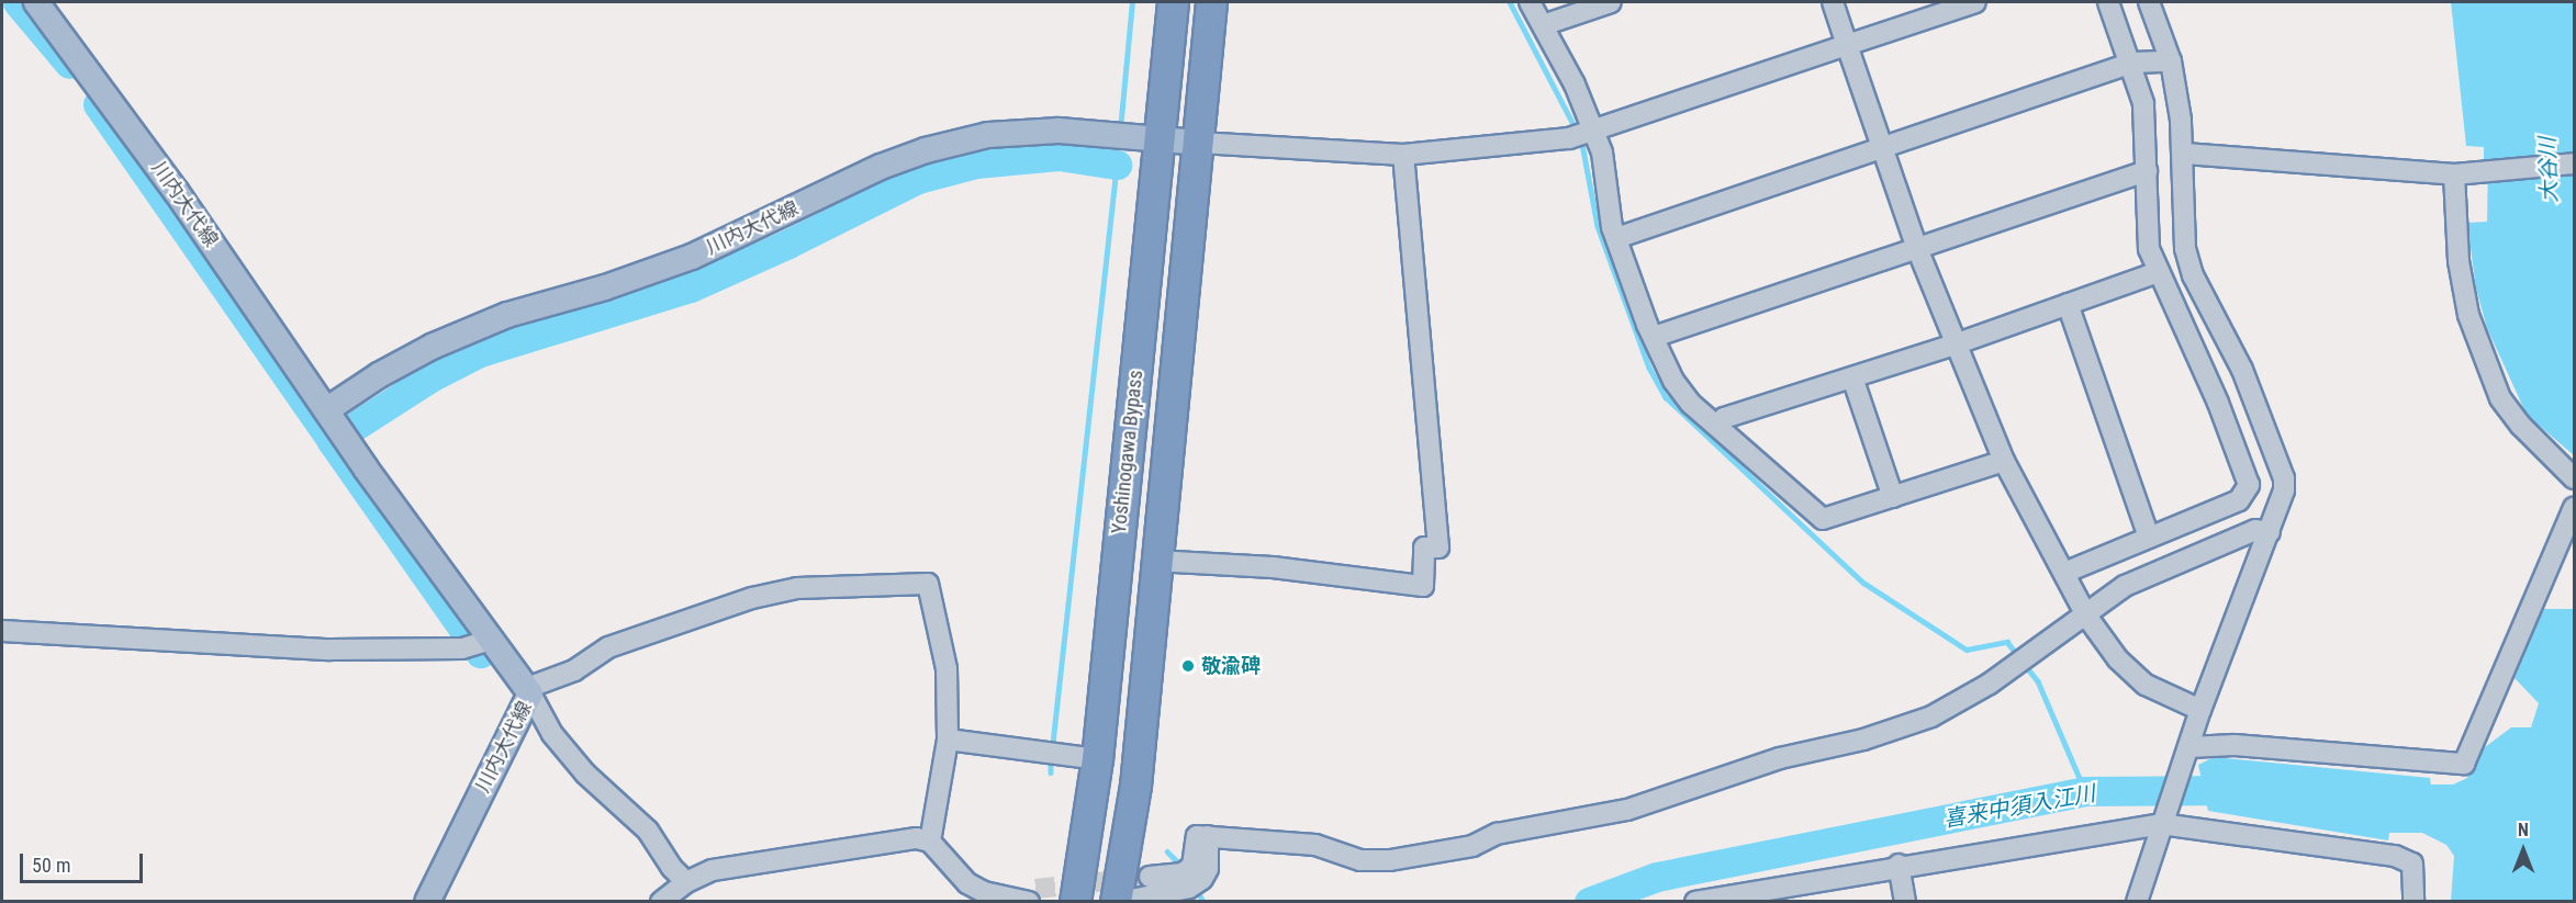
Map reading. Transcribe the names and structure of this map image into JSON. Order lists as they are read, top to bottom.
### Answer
{
  "streets": {
    "highway": ["Yoshinogawa Bypass"],
    "main road": ["川内大代線"]
  },
  "crossings": [
    ["川内大代線", "Yoshinogawa Bypass"]
  ],
  "water": ["大谷川", "喜来中須入江川"],
  "places": ["敬渝碑"],
  "scale_bar": "50 m",
  "north": "top"
}
